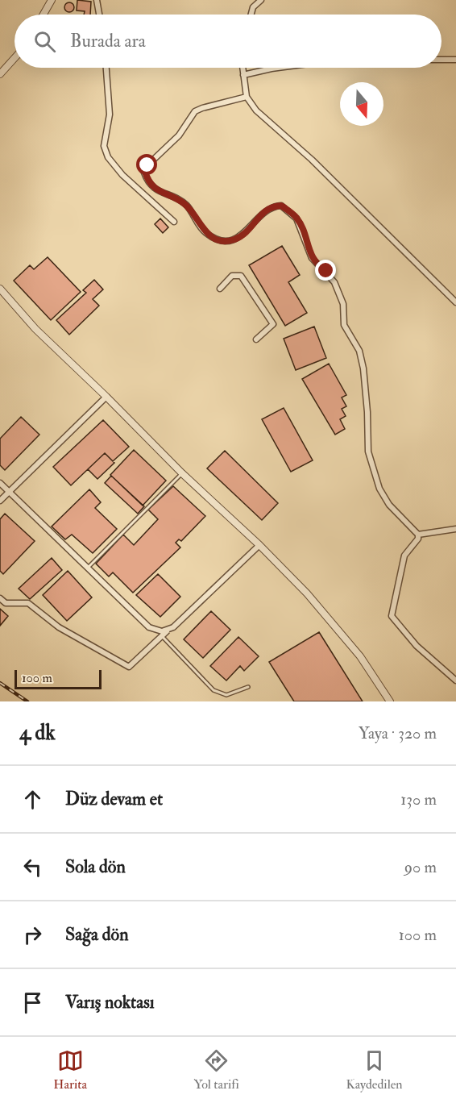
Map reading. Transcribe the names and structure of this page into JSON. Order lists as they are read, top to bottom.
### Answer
{
  "scale_bar": "100 m",
  "north": "bottom",
  "page": {
    "search": "Burada ara",
    "scale": "100 m",
    "heading": ["4 dk", "Yaya · 320 m"],
    "list": [
      ["Düz devam et", "130 m"],
      ["Sola dön", "90 m"],
      ["Sağa dön", "100 m"],
      "Varış noktası"
    ],
    "nav": ["Harita", "Yol tarifi", "Kaydedilen"]
  }
}
